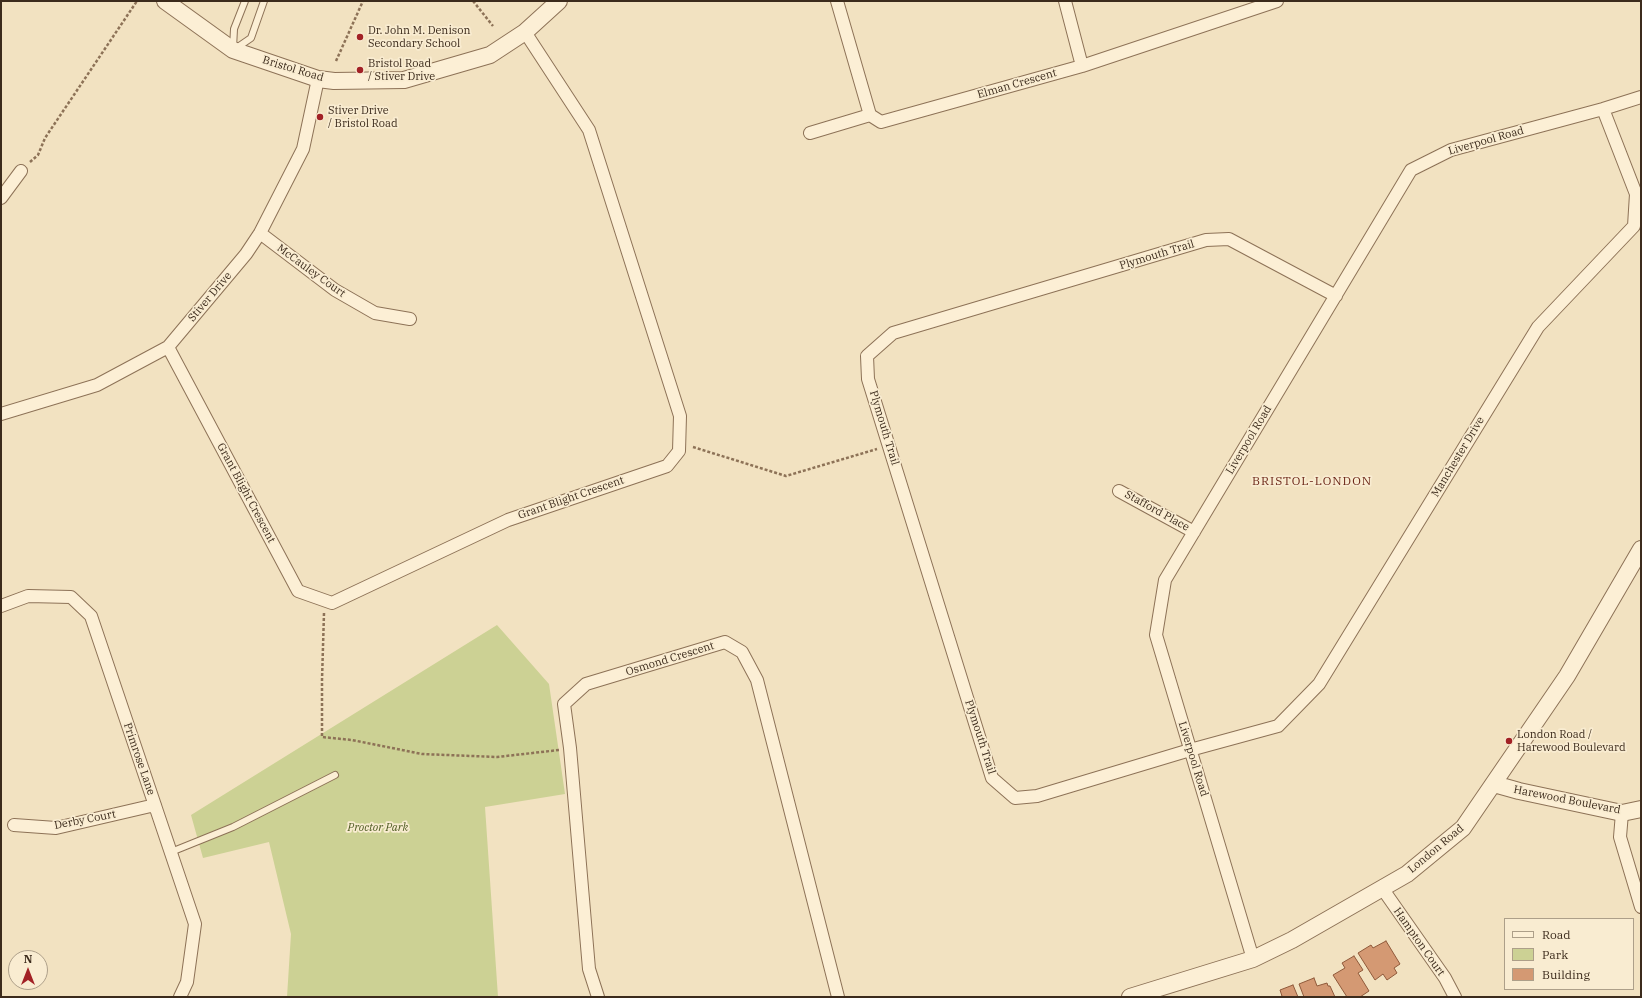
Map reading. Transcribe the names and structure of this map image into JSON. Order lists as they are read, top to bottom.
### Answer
{
  "streets": {
    "street": [
      "Bristol Road",
      "Elman Crescent",
      "Liverpool Road",
      "Plymouth Trail",
      "McCauley Court",
      "Stiver Drive",
      "Manchester Drive",
      "Grant Blight Crescent",
      "Stafford Place",
      "Osmond Crescent",
      "Primrose Lane",
      "Harewood Boulevard",
      "Derby Court",
      "London Road",
      "Hampton Court"
    ]
  },
  "crossings": [
    ["Bristol Road", "Stiver Drive"],
    ["Bristol Road", "Grant Blight Crescent"],
    ["Liverpool Road", "Plymouth Trail"],
    ["Liverpool Road", "Manchester Drive"],
    ["Liverpool Road", "Stafford Place"],
    ["Liverpool Road", "London Road"],
    ["Plymouth Trail", "Manchester Drive"],
    ["McCauley Court", "Stiver Drive"],
    ["Stiver Drive", "Grant Blight Crescent"],
    ["Primrose Lane", "Derby Court"],
    ["Harewood Boulevard", "London Road"],
    ["London Road", "Hampton Court"]
  ],
  "districts": ["BRISTOL-LONDON"],
  "parks": ["Proctor Park"],
  "places": [
    "Dr. John M. Denison Secondary School",
    "Bristol Road / Stiver Drive",
    "Stiver Drive / Bristol Road",
    "London Road / Harewood Boulevard"
  ],
  "legend": ["Road", "Park", "Building"],
  "north": "top"
}
